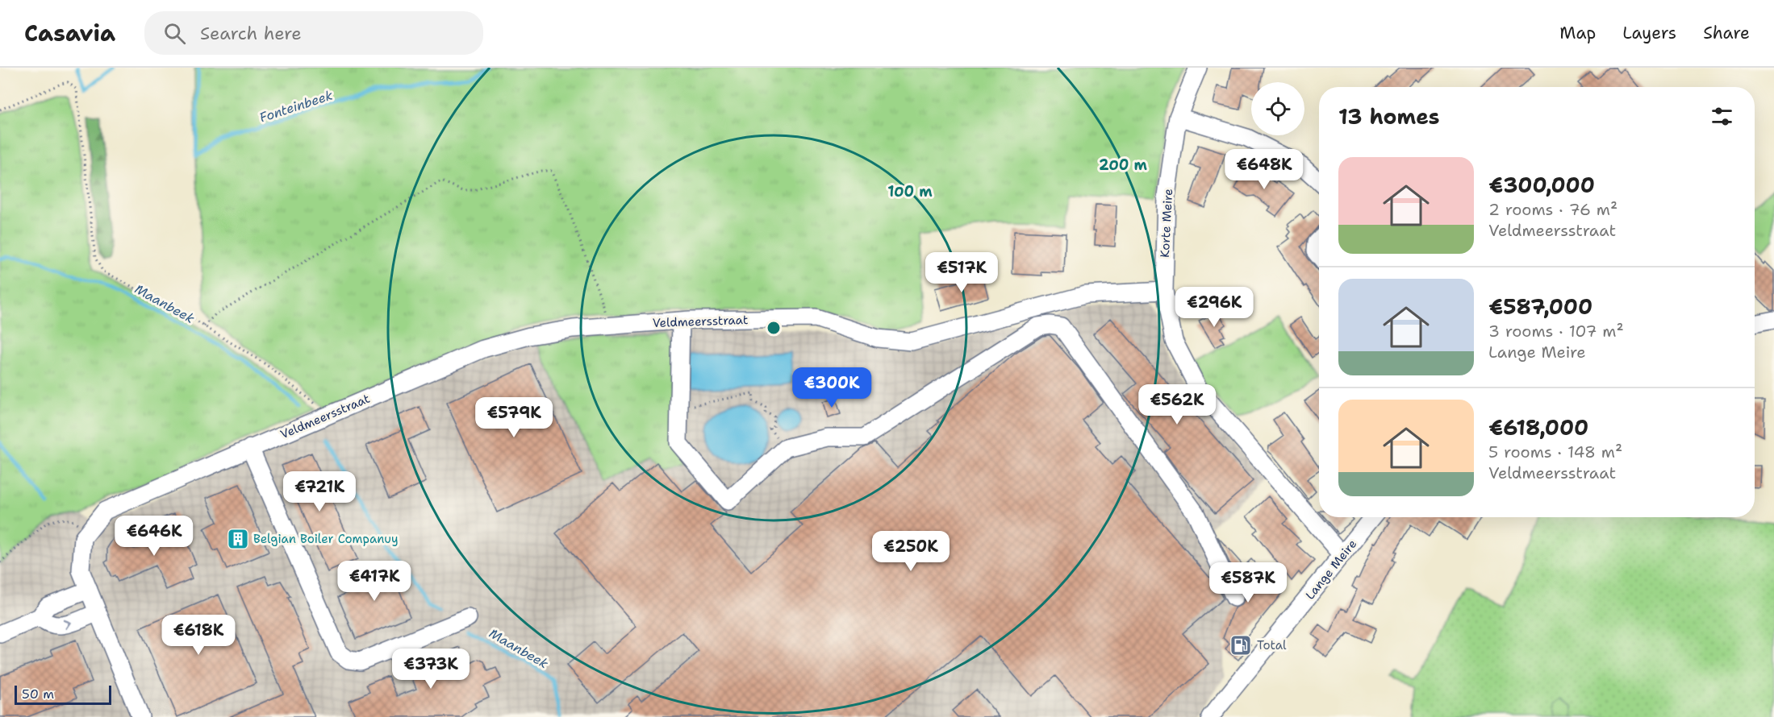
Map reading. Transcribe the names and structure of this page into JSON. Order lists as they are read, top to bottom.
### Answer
{
  "streets": {
    "street": ["Korte Meire", "Veldmeersstraat", "Lange Meire"]
  },
  "crossings": [
    ["Korte Meire", "Veldmeersstraat"],
    ["Korte Meire", "Lange Meire"]
  ],
  "water": ["Fonteinbeek", "Maanbeek"],
  "places": {
    "building": ["Belgian Boiler Companuy"],
    "fuel station": ["Total"]
  },
  "scale_bar": "50 m",
  "page": {
    "header": "Casavia",
    "search": "Search here",
    "nav": ["Map", "Layers", "Share"],
    "heading": "13 homes",
    "list": [
      {
        "name": "€300,000",
        "note": "2 rooms · 76 m² · Veldmeersstraat"
      },
      {
        "name": "€587,000",
        "note": "3 rooms · 107 m² · Lange Meire"
      },
      {
        "name": "€618,000",
        "note": "5 rooms · 148 m² · Veldmeersstraat"
      }
    ],
    "price": [
      "€648K",
      "€517K",
      "€296K",
      "€300K",
      "€562K",
      "€579K",
      "€721K",
      "€646K",
      "€250K",
      "€417K",
      "€587K",
      "€618K",
      "€373K"
    ],
    "scale": "50 m"
  },
  "rings": ["200 m", "100 m"]
}
